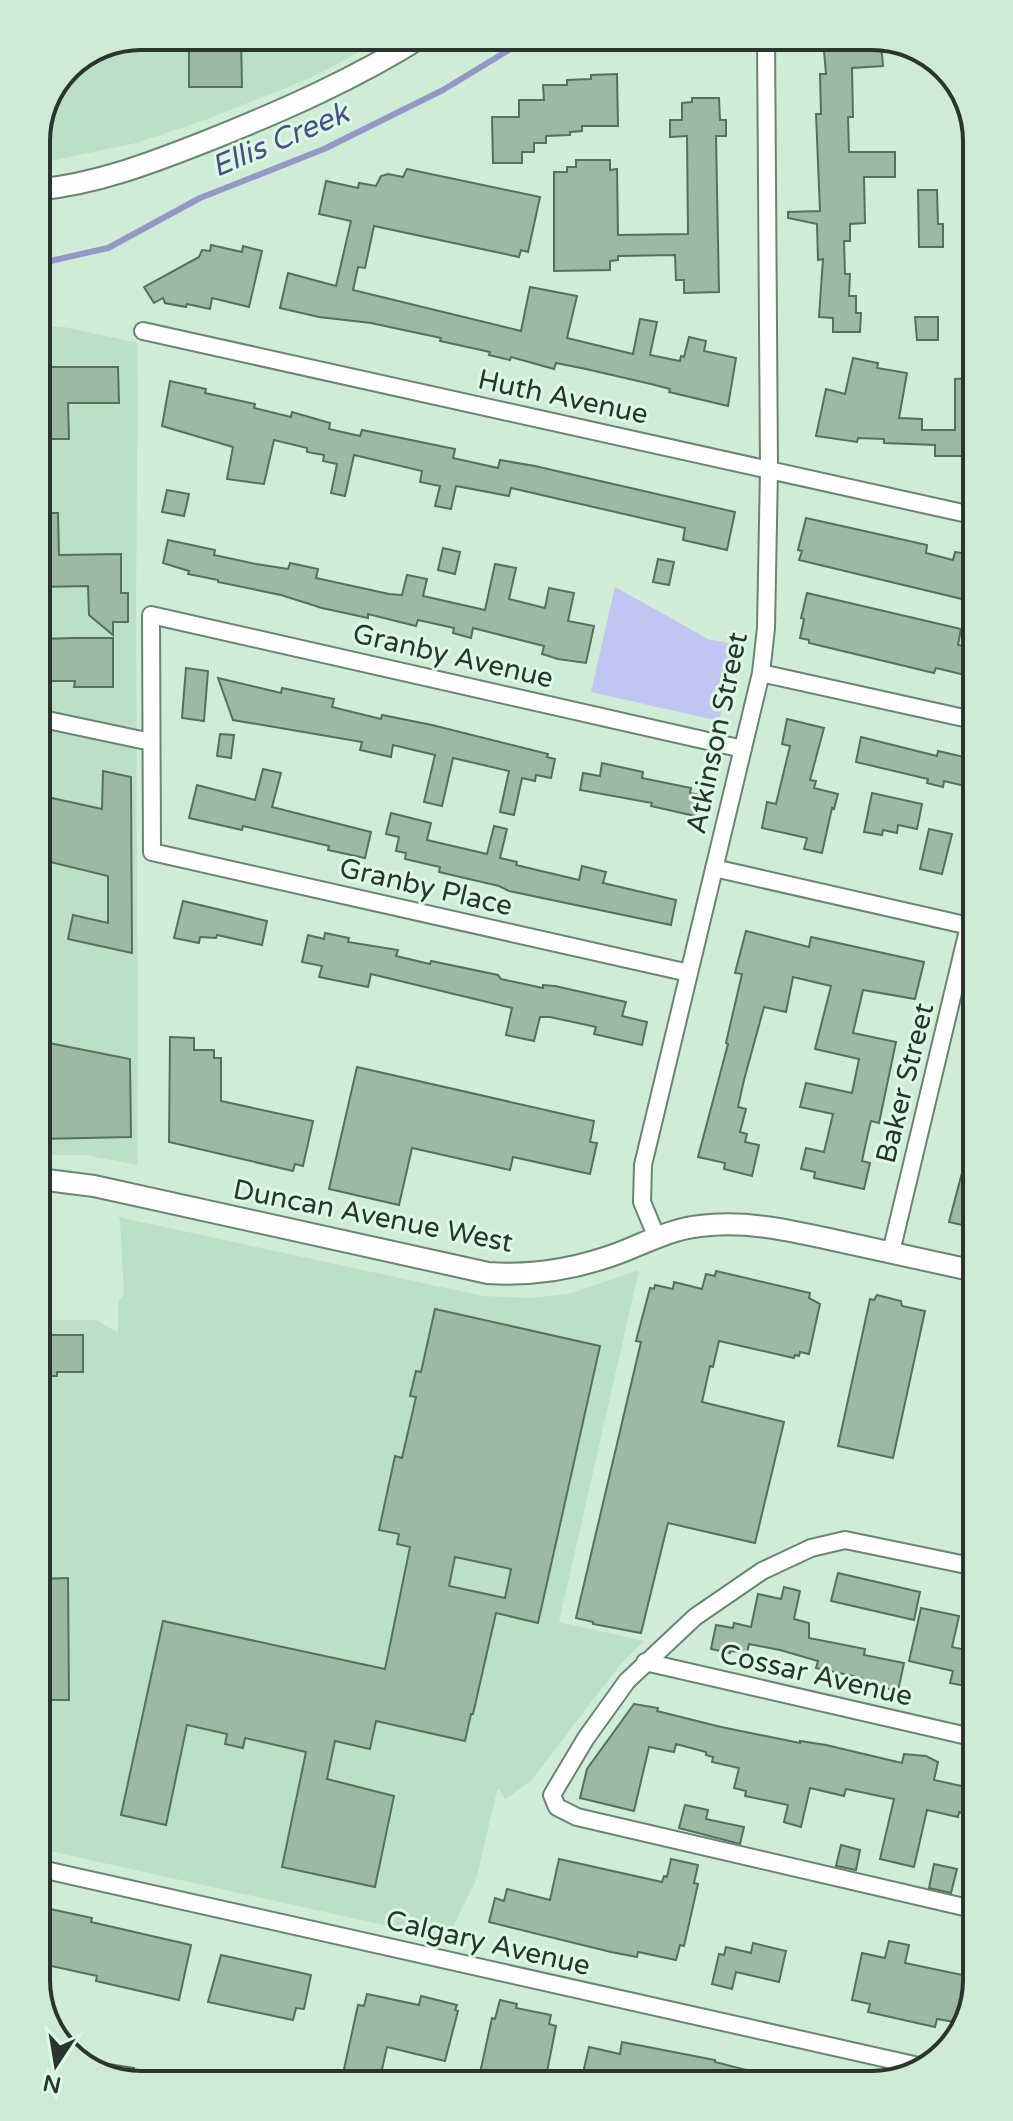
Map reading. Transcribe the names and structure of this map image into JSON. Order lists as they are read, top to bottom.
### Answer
{
  "streets": {
    "street": [
      "Huth Avenue",
      "Granby Avenue",
      "Atkinson Street",
      "Granby Place",
      "Baker Street",
      "Duncan Avenue West",
      "Cossar Avenue",
      "Calgary Avenue"
    ]
  },
  "crossings": [
    ["Huth Avenue", "Atkinson Street"],
    ["Granby Avenue", "Atkinson Street"],
    ["Granby Avenue", "Granby Place"],
    ["Atkinson Street", "Granby Place"],
    ["Atkinson Street", "Duncan Avenue West"],
    ["Baker Street", "Duncan Avenue West"]
  ],
  "water": ["Ellis Creek"],
  "north": "bottom"
}
